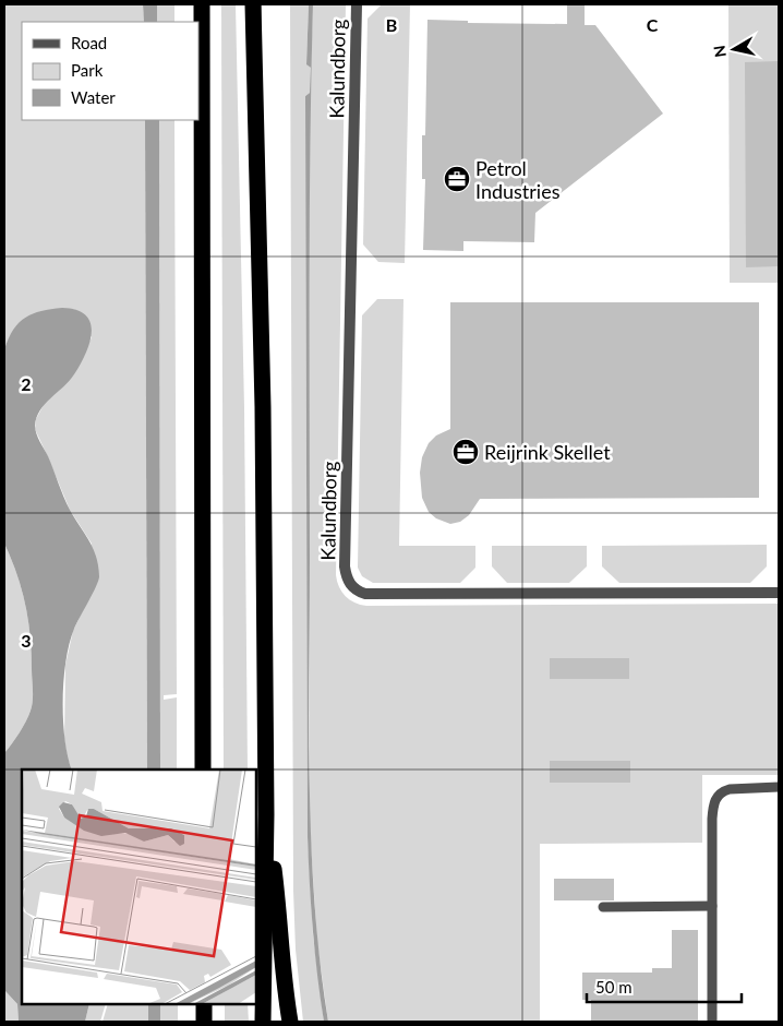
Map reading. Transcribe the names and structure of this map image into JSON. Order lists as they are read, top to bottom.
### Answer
{
  "streets": {
    "street": ["Kalundborg"]
  },
  "places": {
    "office": ["Petrol Industries", "Reijrink Skellet"]
  },
  "legend": ["Road", "Park", "Water"],
  "scale_bar": "50 m",
  "north": "left",
  "grid": {
    "columns": ["B", "C"],
    "rows": ["2", "3"]
  }
}
